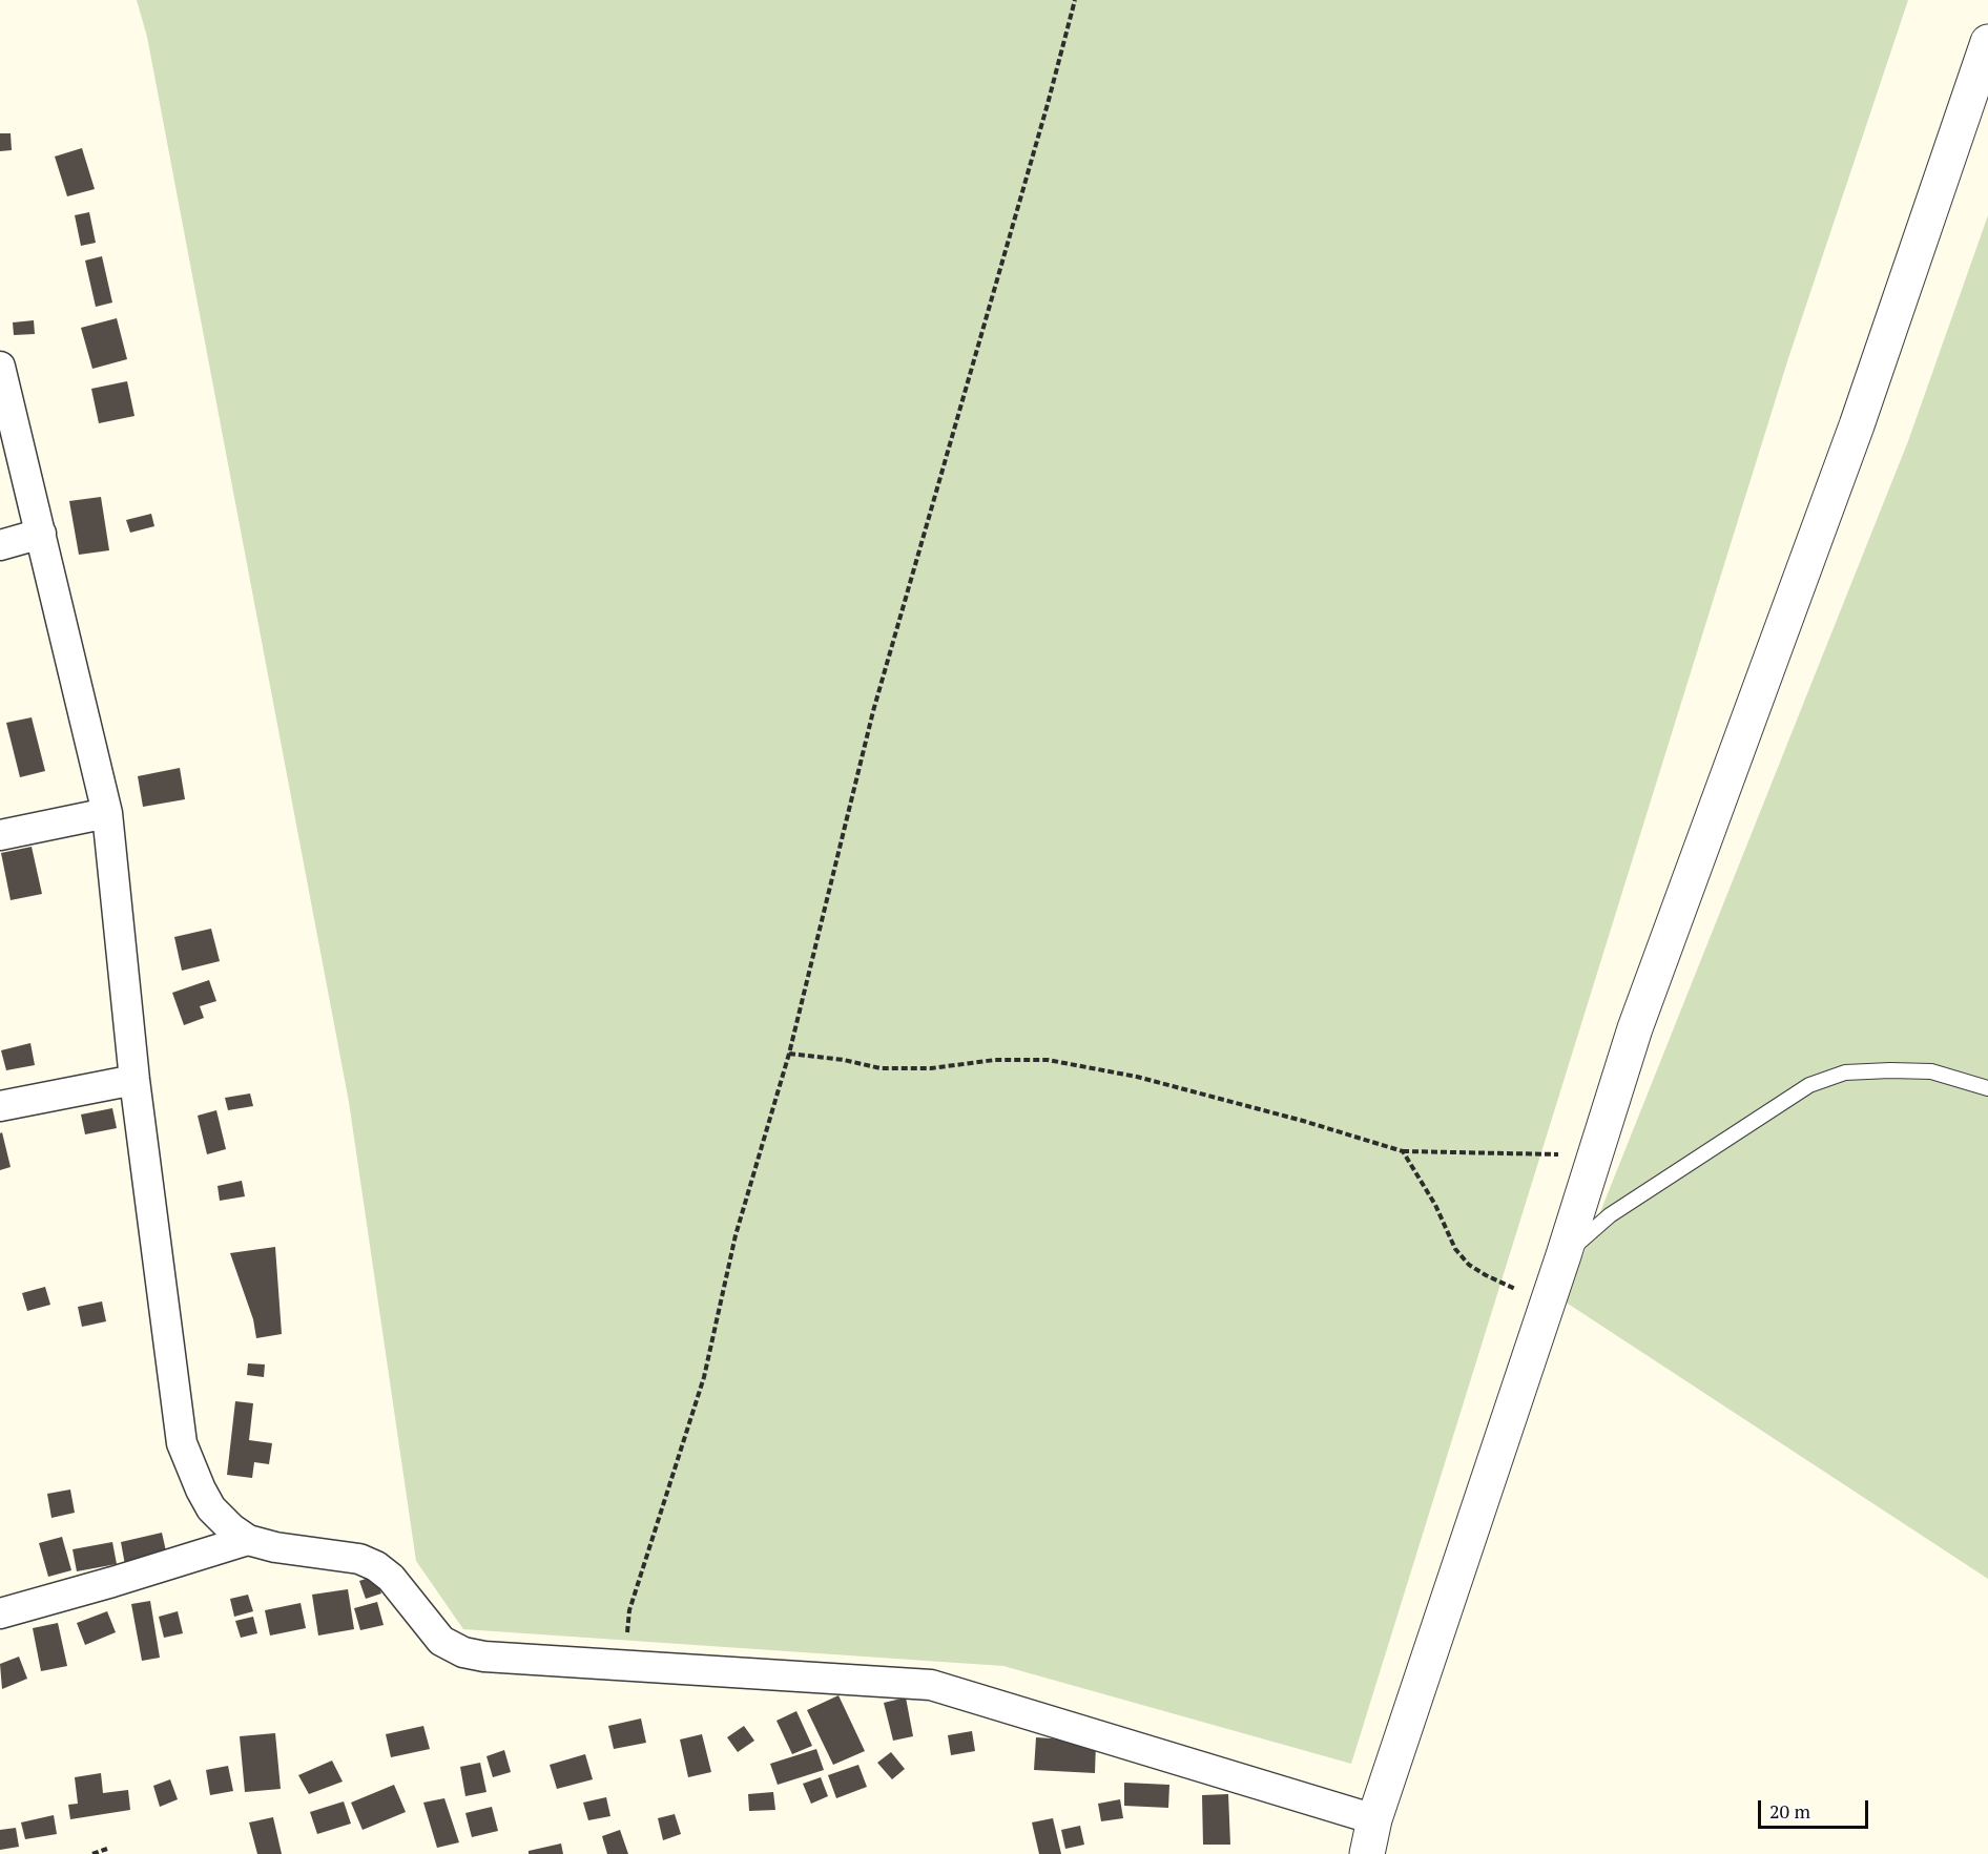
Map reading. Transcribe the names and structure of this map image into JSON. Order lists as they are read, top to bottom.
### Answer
{
  "scale_bar": "20 m"
}
